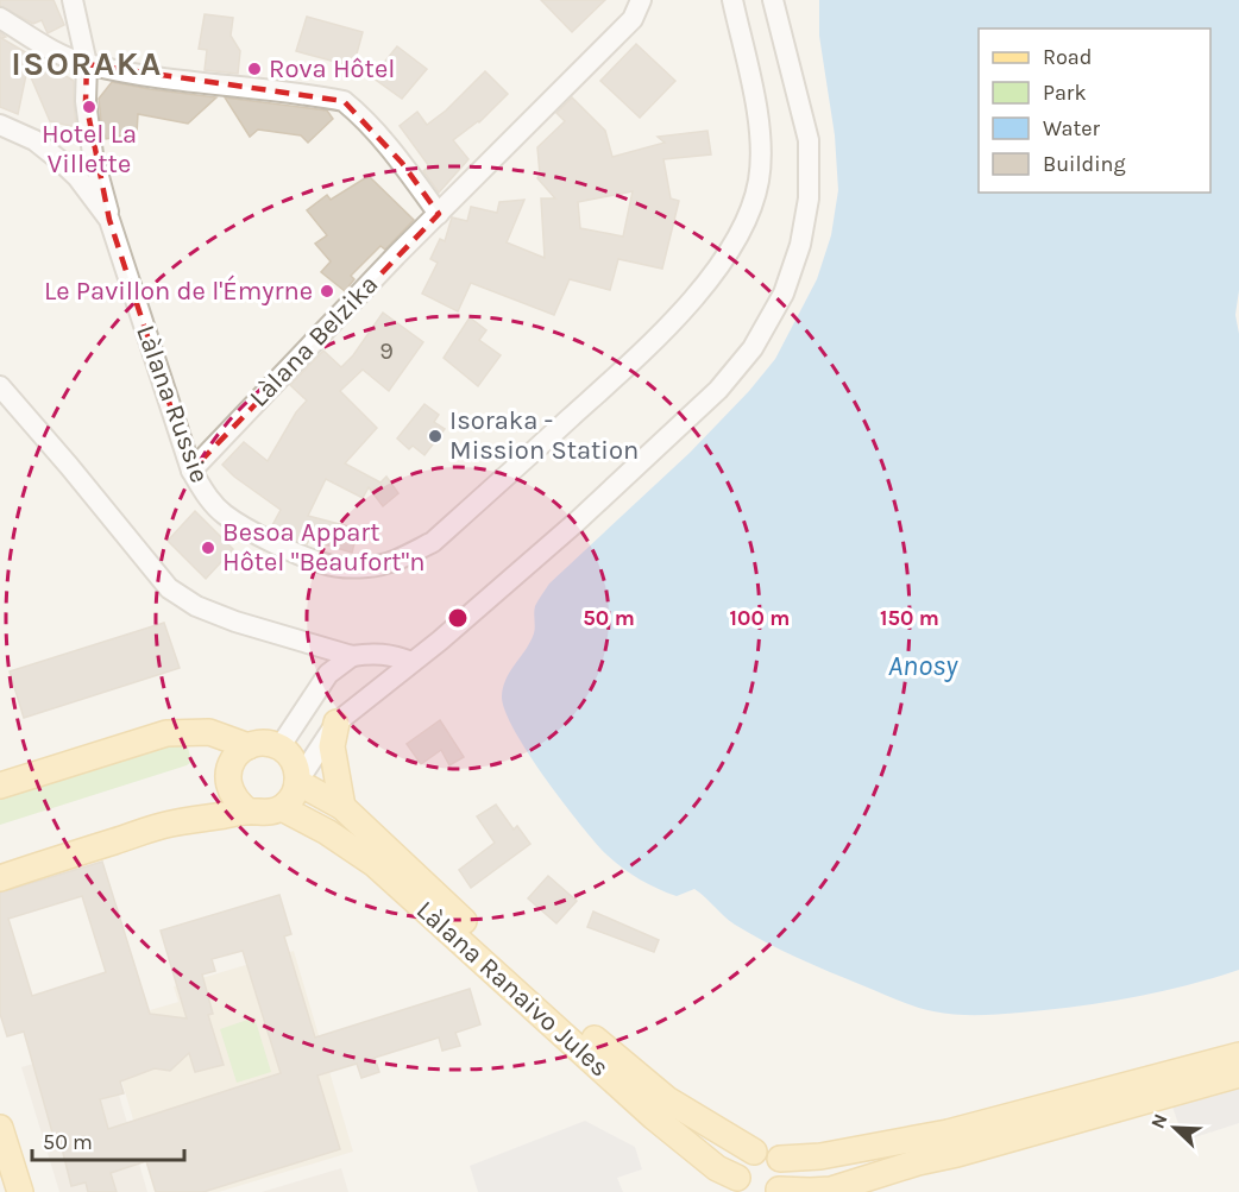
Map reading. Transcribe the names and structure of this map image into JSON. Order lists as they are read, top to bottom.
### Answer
{
  "streets": {
    "main road": ["Làlana Ranaivo Jules"],
    "street": ["Làlana Belzika", "Làlana Russie"]
  },
  "crossings": [
    ["Làlana Belzika", "Làlana Russie"]
  ],
  "districts": ["ISORAKA"],
  "water": ["Anosy"],
  "places": [
    "Rova Hôtel",
    "Hotel La Villette",
    "Le Pavillon de l'Émyrne",
    "Isoraka - Mission Station",
    "Besoa Appart Hôtel \"Beaufort\"n"
  ],
  "house_numbers": ["9"],
  "legend": [
    "Road",
    "Park",
    "Water",
    "Building"
  ],
  "scale_bar": "50 m",
  "north": "top left",
  "rings": ["50 m", "100 m", "150 m"]
}
